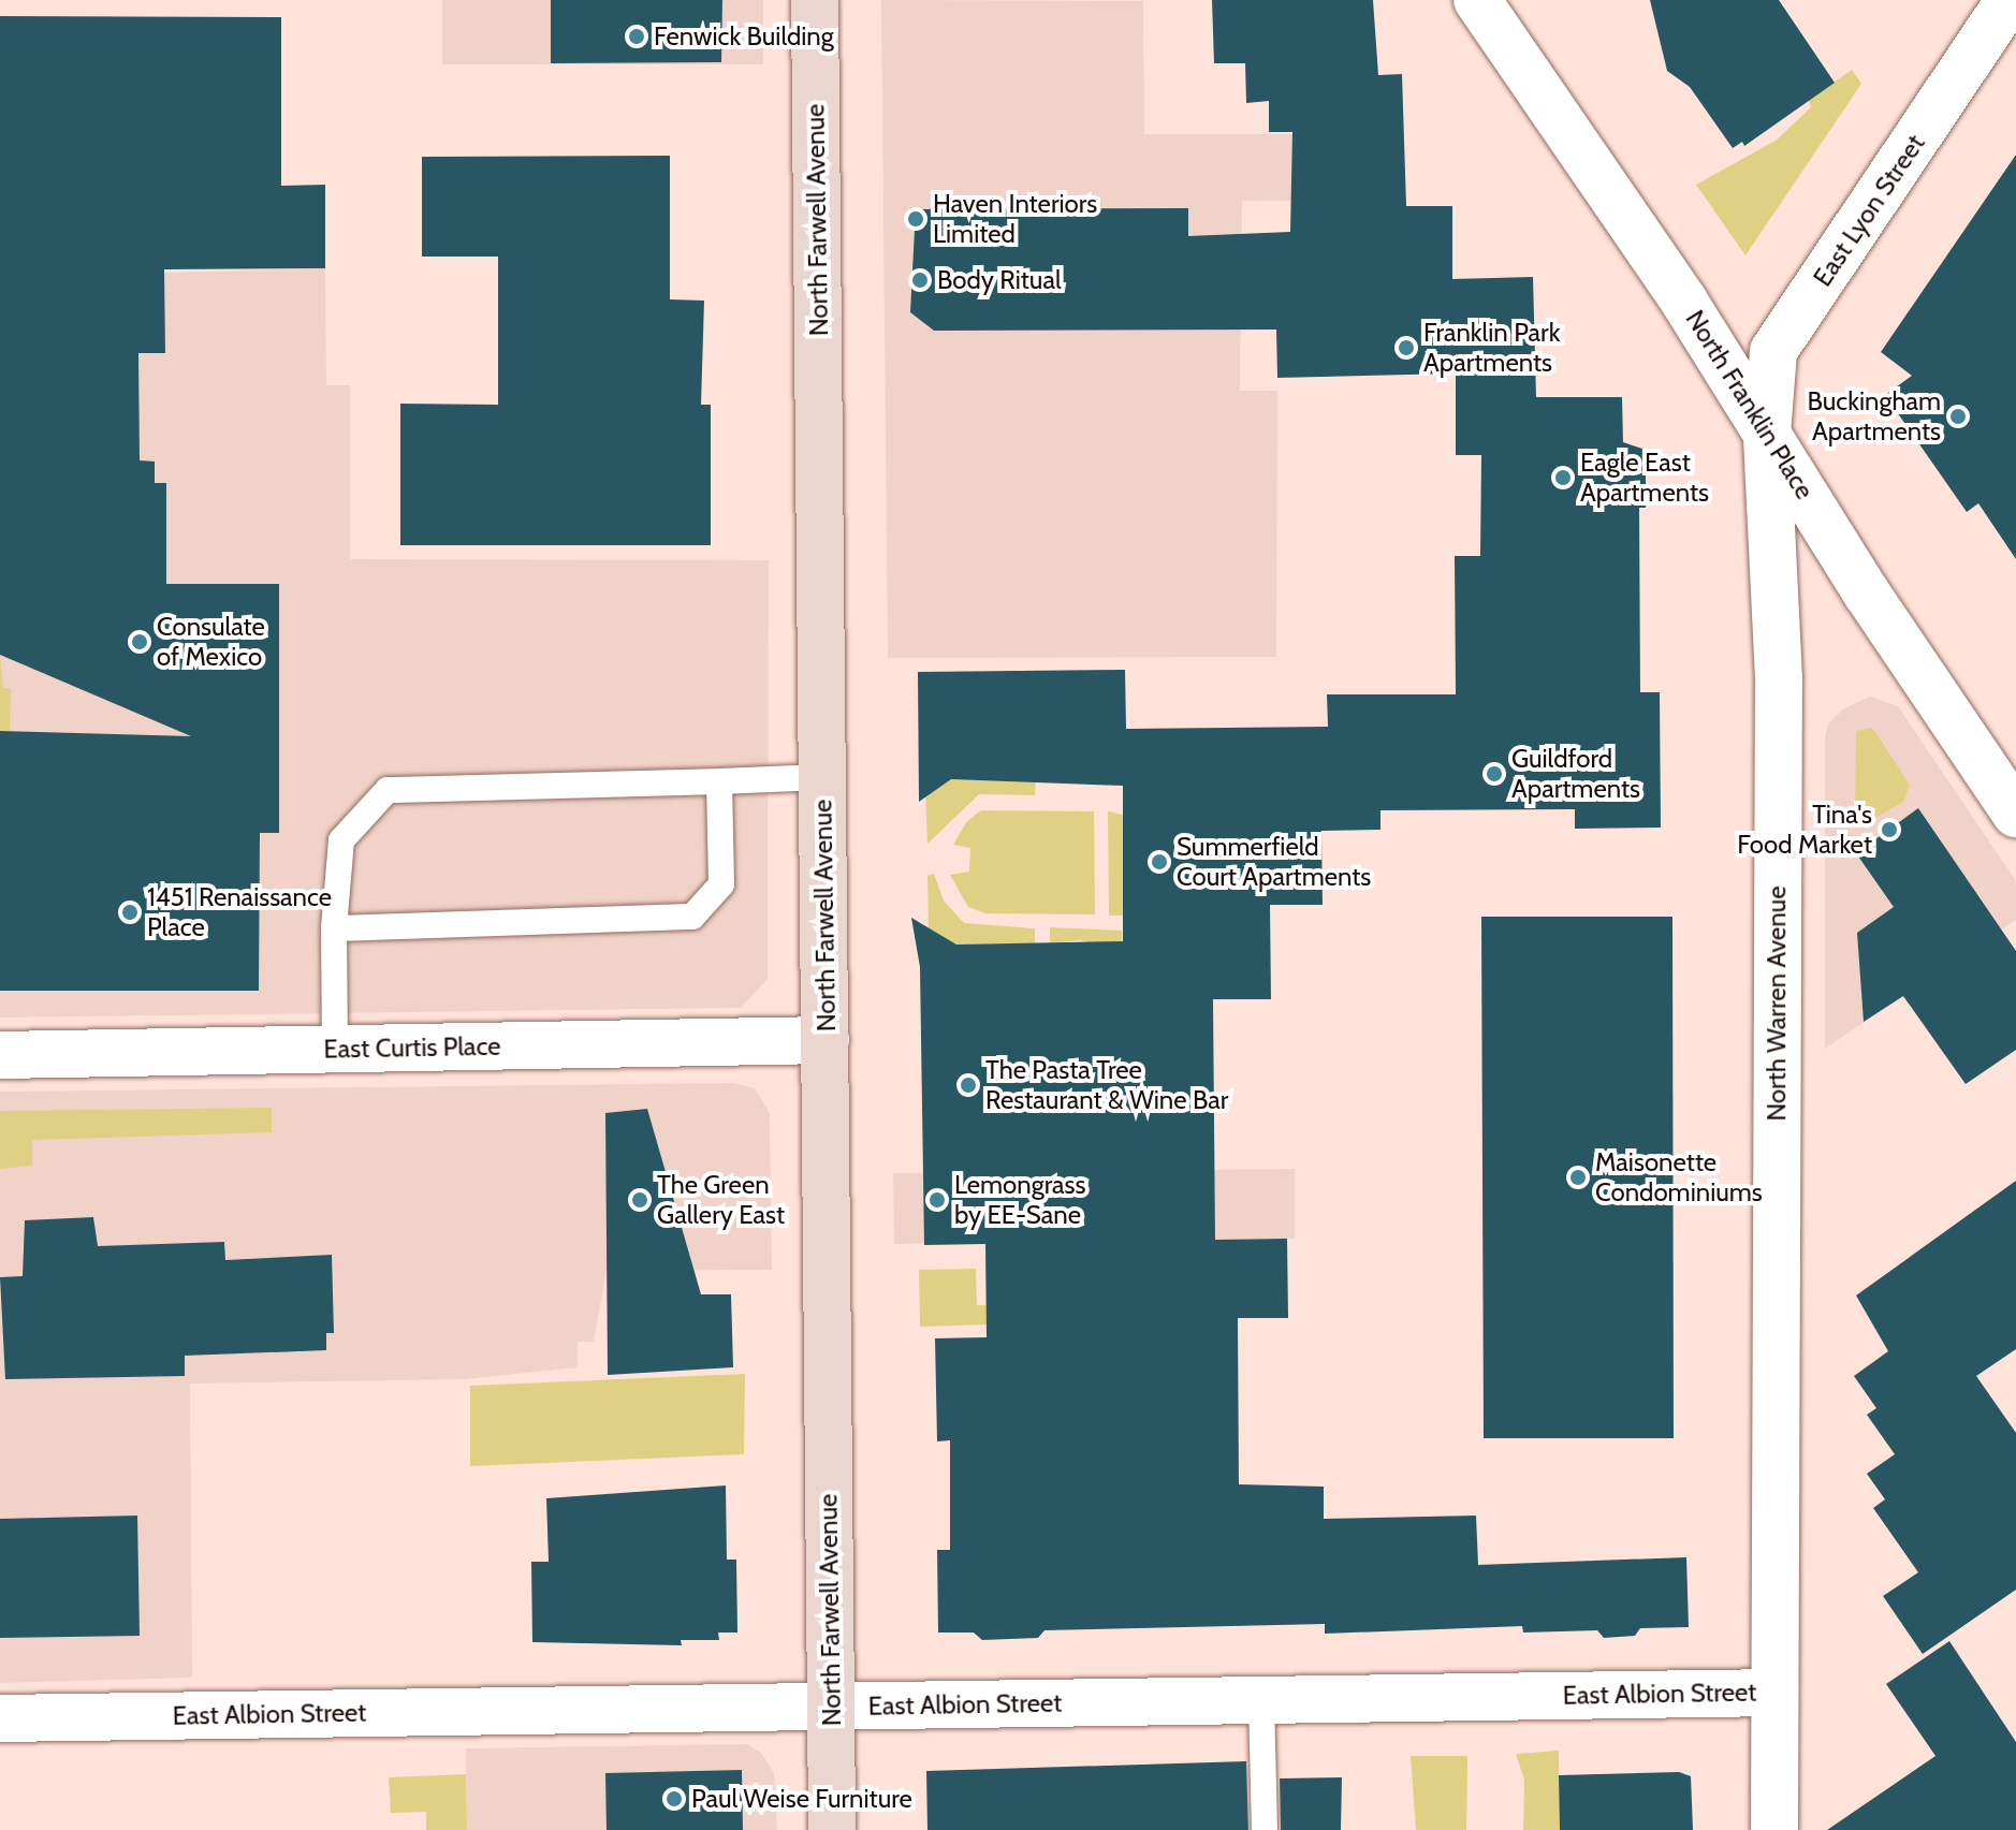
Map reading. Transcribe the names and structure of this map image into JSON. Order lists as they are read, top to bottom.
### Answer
{
  "streets": {
    "main road": ["North Farwell Avenue"],
    "street": [
      "East Lyon Street",
      "North Franklin Place",
      "North Warren Avenue",
      "East Curtis Place",
      "East Albion Street"
    ]
  },
  "crossings": [
    ["East Lyon Street", "North Franklin Place"],
    ["East Lyon Street", "North Warren Avenue"],
    ["North Farwell Avenue", "East Curtis Place"],
    ["North Farwell Avenue", "East Albion Street"],
    ["North Franklin Place", "North Warren Avenue"],
    ["North Warren Avenue", "East Albion Street"]
  ],
  "places": [
    "Fenwick Building",
    "Haven Interiors Limited",
    "Body Ritual",
    "Franklin Park Apartments",
    "Buckingham Apartments",
    "Eagle East Apartments",
    "Consulate of Mexico",
    "Guildford Apartments",
    "Tina's Food Market",
    "Summerfield Court Apartments",
    "1451 Renaissance Place",
    "The Pasta Tree Restaurant & Wine Bar",
    "Maisonette Condominiums",
    "The Green Gallery East",
    "Lemongrass by EE-Sane",
    "Paul Weise Furniture"
  ]
}
